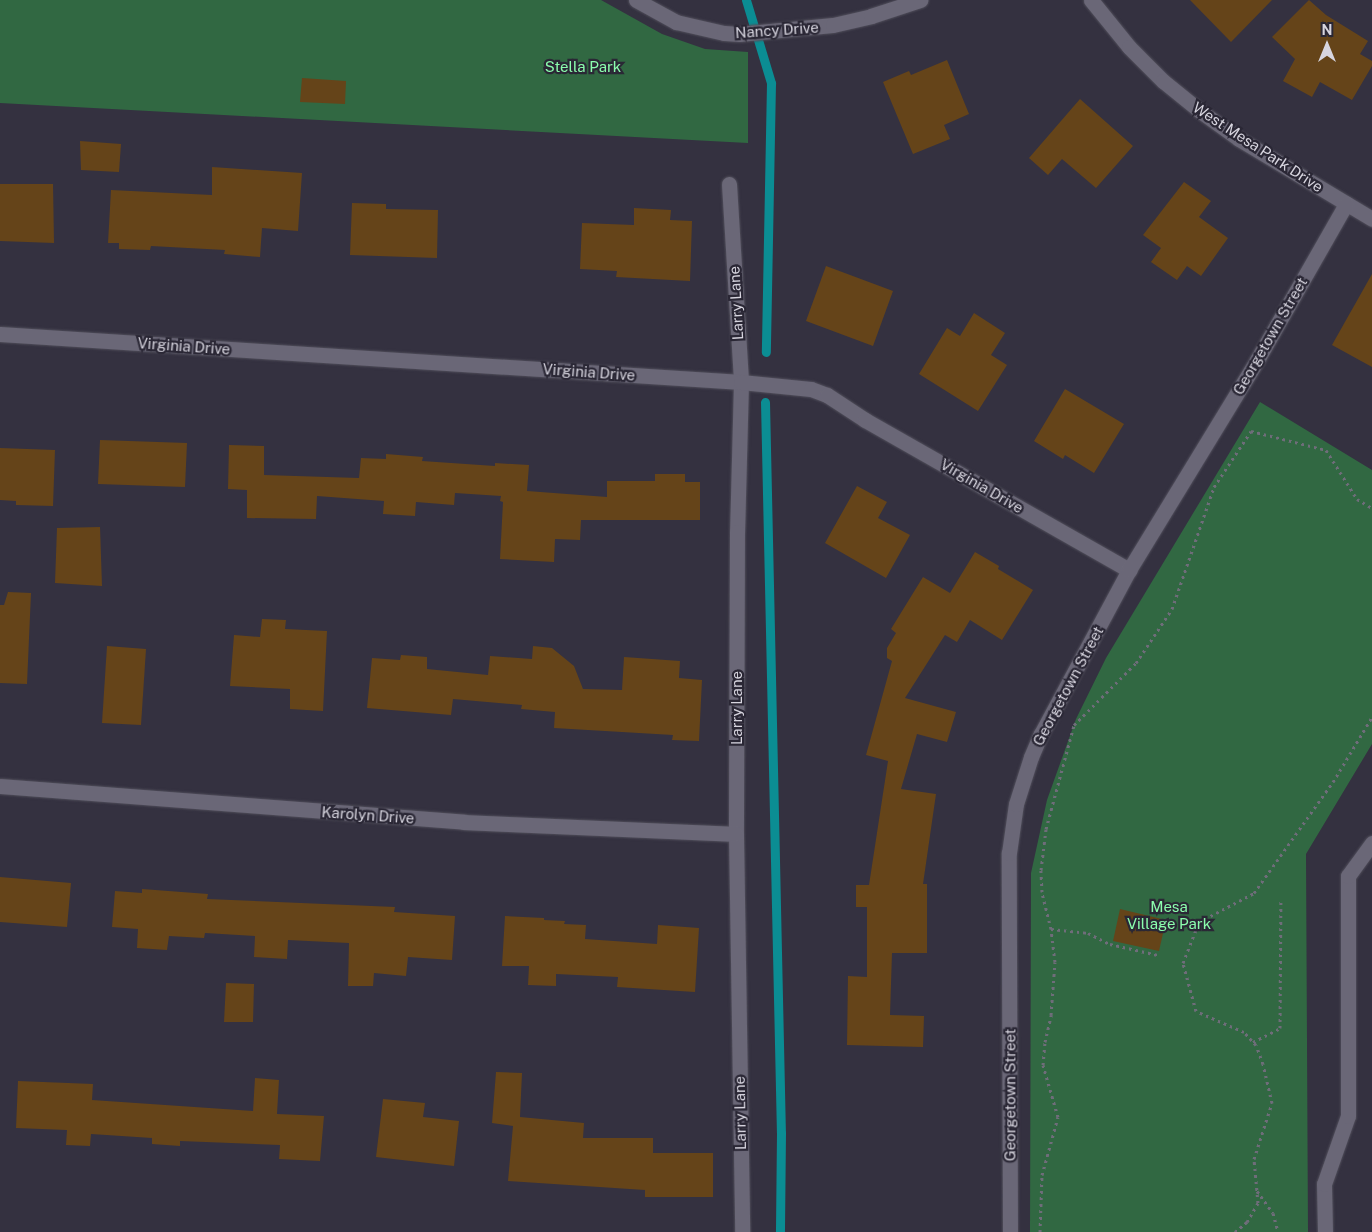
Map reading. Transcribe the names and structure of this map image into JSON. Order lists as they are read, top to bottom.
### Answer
{
  "streets": {
    "street": [
      "Nancy Drive",
      "West Mesa Park Drive",
      "Larry Lane",
      "Georgetown Street",
      "Virginia Drive",
      "Karolyn Drive"
    ]
  },
  "crossings": [
    ["West Mesa Park Drive", "Georgetown Street"],
    ["Larry Lane", "Virginia Drive"],
    ["Larry Lane", "Karolyn Drive"],
    ["Georgetown Street", "Virginia Drive"]
  ],
  "parks": ["Stella Park", "Mesa Village Park"],
  "north": "top"
}
